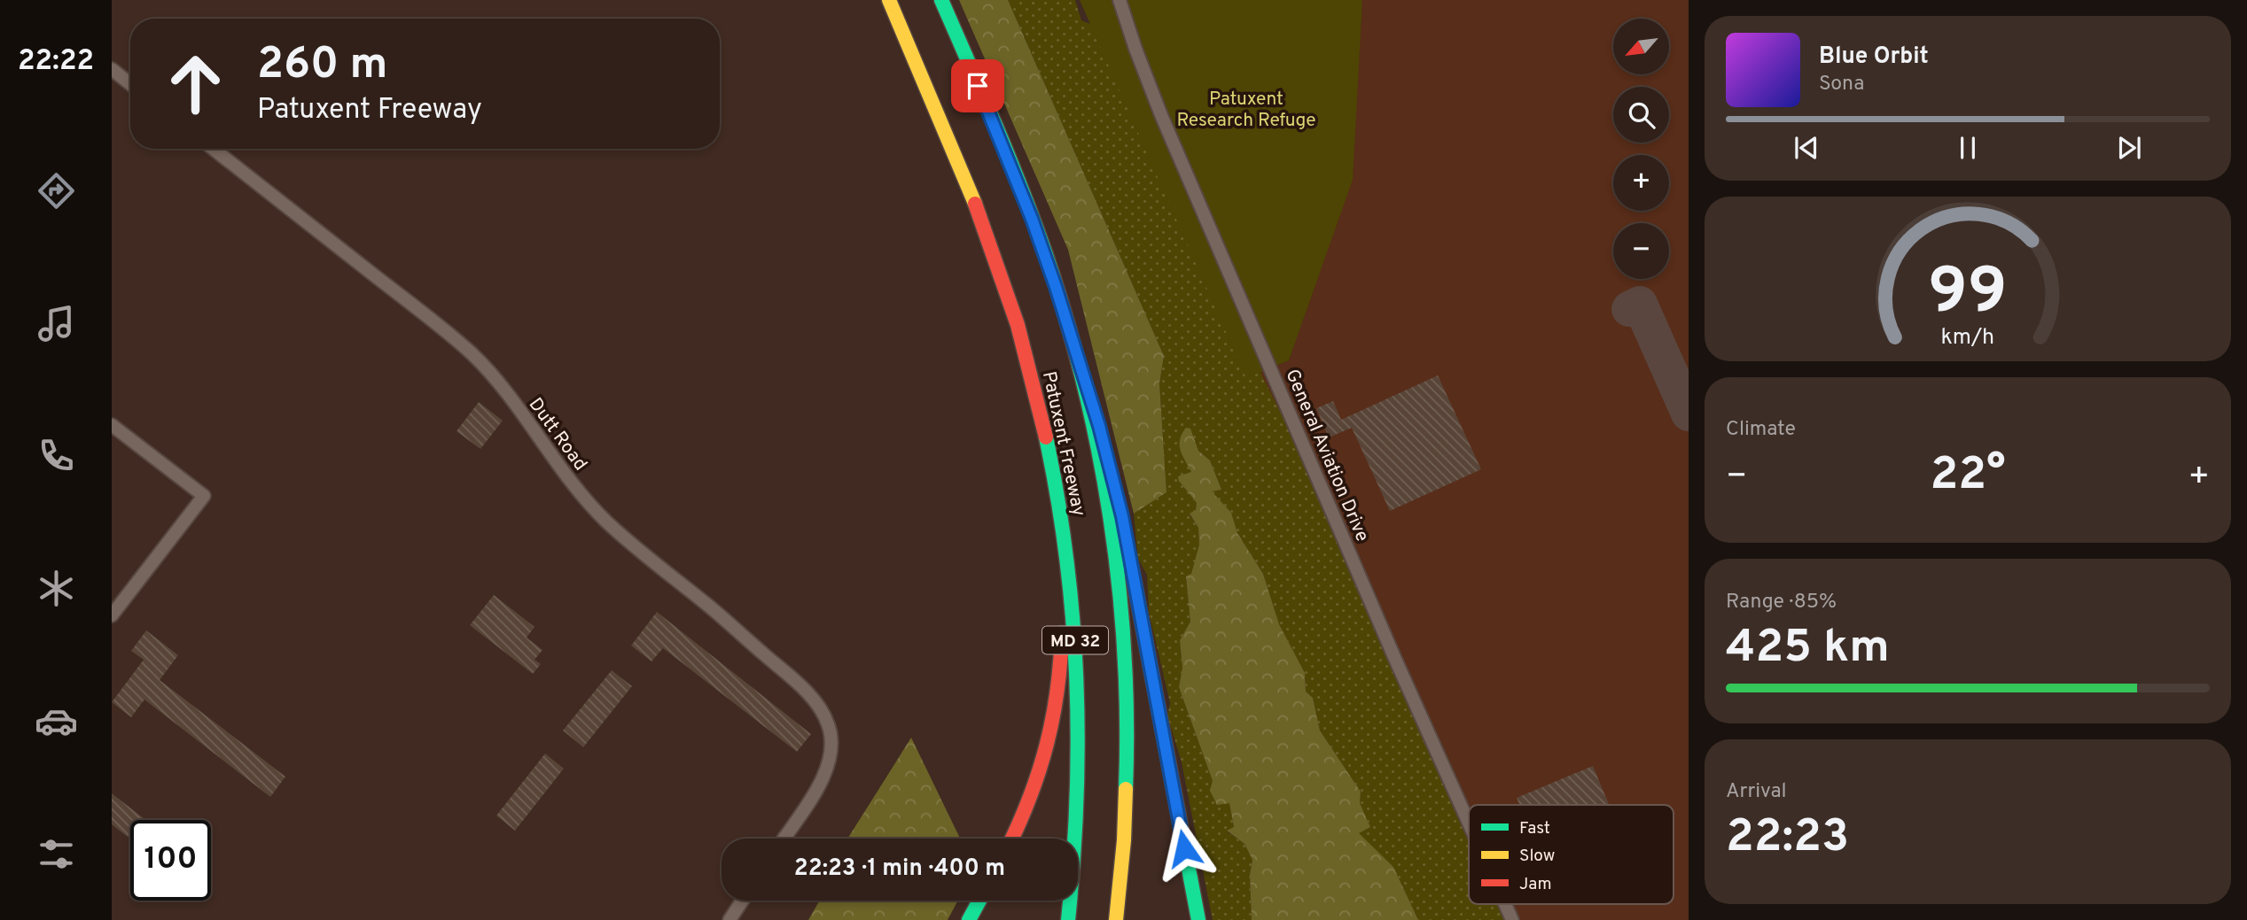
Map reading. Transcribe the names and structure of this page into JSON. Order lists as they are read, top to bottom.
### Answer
{
  "streets": {
    "highway": ["Patuxent Freeway", "MD 32"],
    "street": ["Dutt Road", "General Aviation Drive"]
  },
  "parks": ["Patuxent Research Refuge"],
  "legend": ["Fast", "Slow", "Jam"],
  "north": "bottom left",
  "page": {
    "tabs": "22:22",
    "map_buttons": ["+", "−"],
    "turn": ["260 m", "Patuxent Freeway"],
    "song": ["Blue Orbit", "Sona"],
    "tile": [
      "Climate",
      ["Range · 85%", "425 km"],
      ["Arrival", "22:23"]
    ],
    "heat": ["−", "22°", "+"],
    "limit": "100",
    "trip": "22:23 · 1 min · 400 m",
    "gauge": ["99", "km/h"]
  }
}
